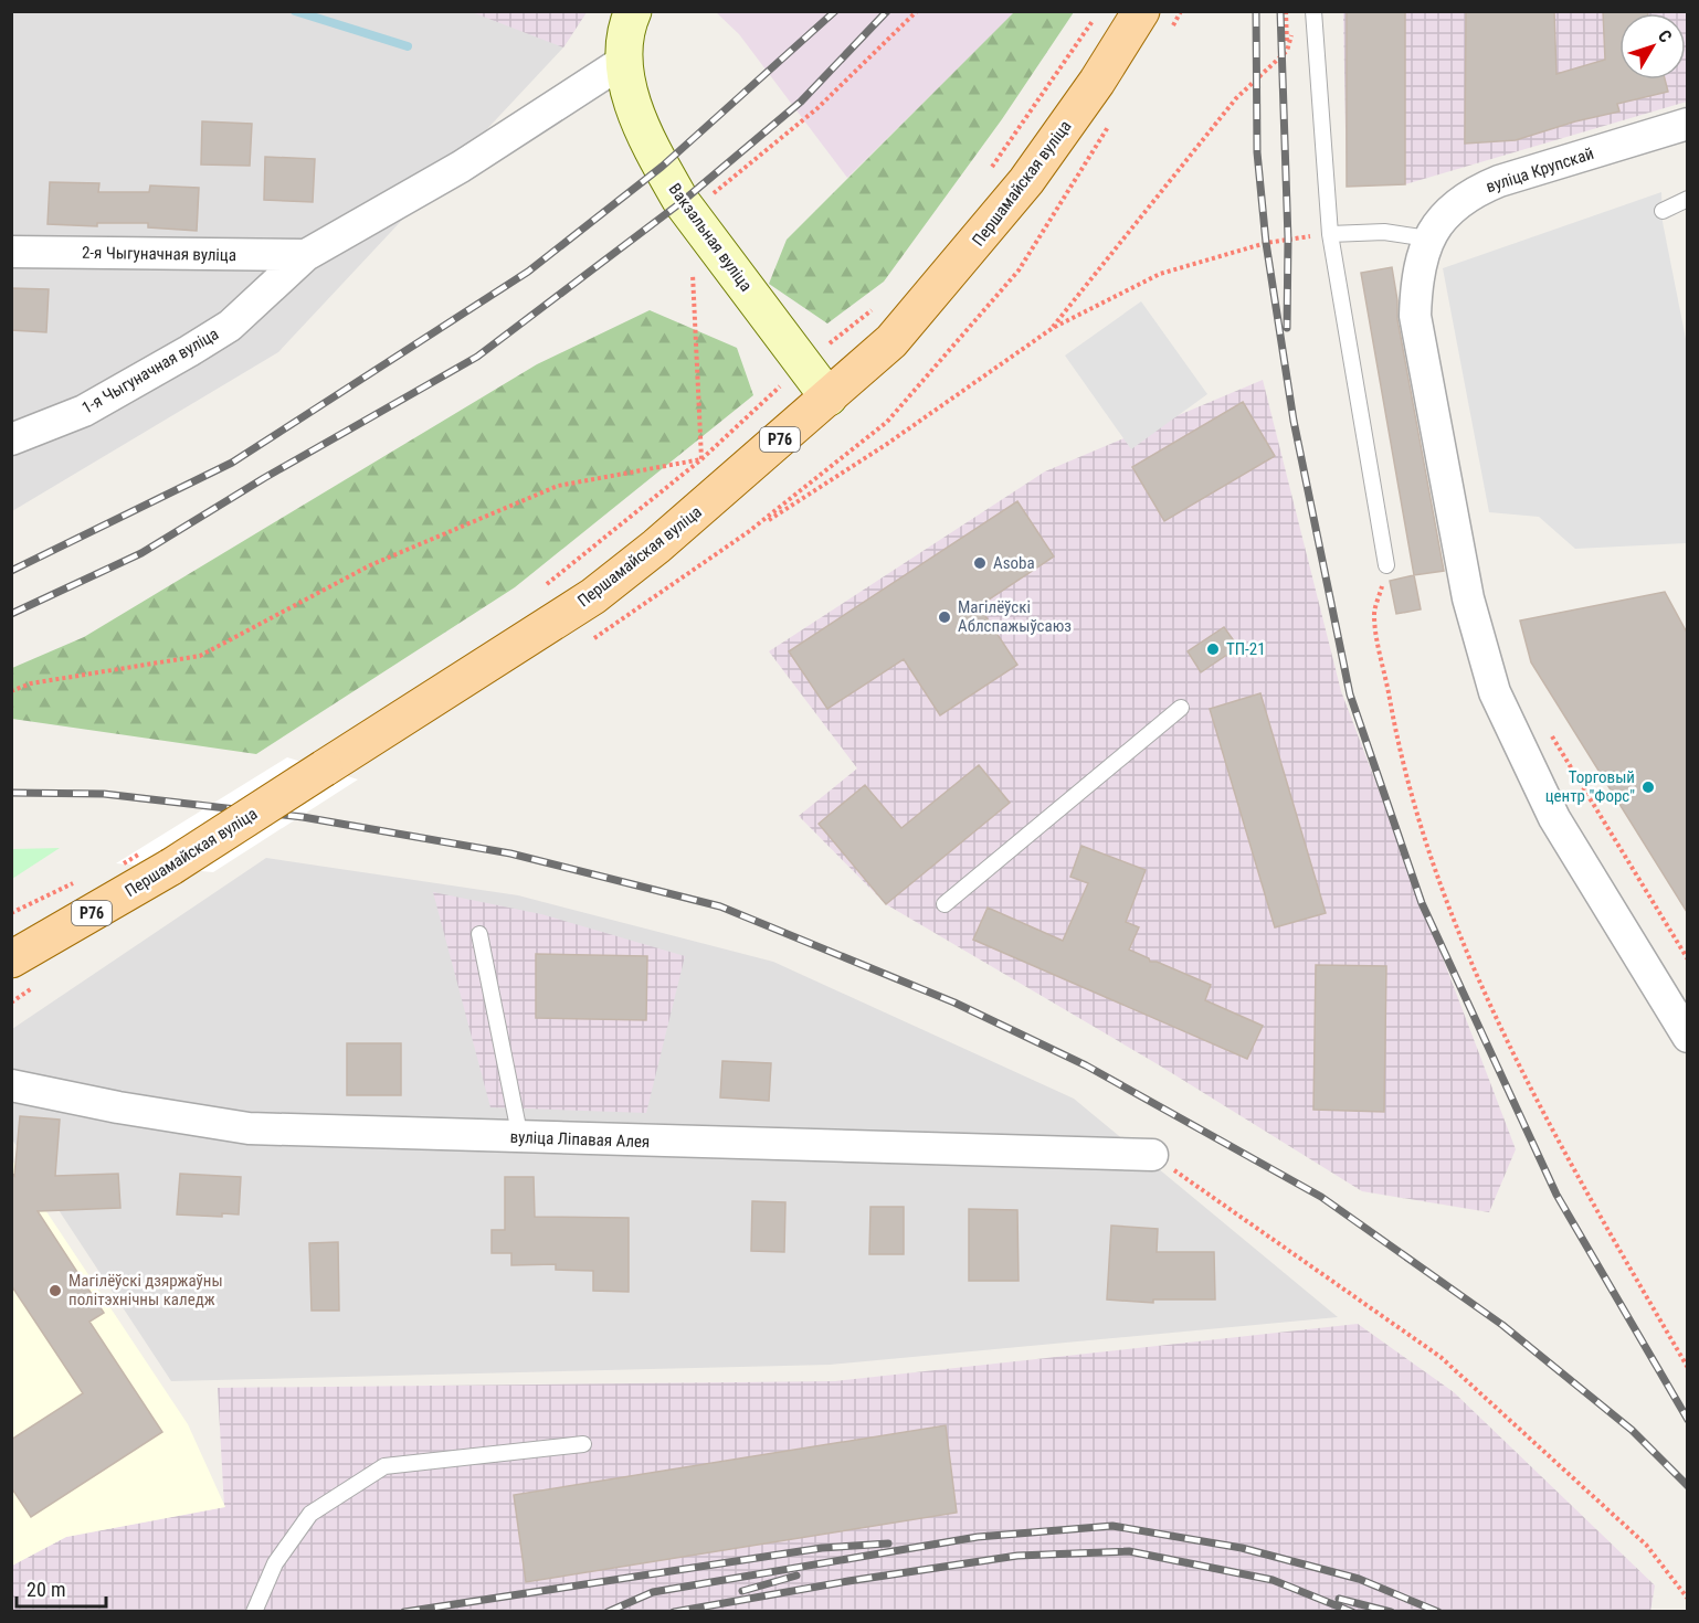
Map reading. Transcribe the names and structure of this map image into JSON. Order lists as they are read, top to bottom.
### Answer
{
  "streets": {
    "main road": ["Першамайская вуліца", "Вакзальная вуліца", "Р76"],
    "street": [
      "вуліца Крупскай",
      "2-я Чыгуначная вуліца",
      "1-я Чыгуначная вуліца",
      "вуліца Ліпавая Алея"
    ]
  },
  "crossings": [
    ["Першамайская вуліца", "Вакзальная вуліца"],
    ["2-я Чыгуначная вуліца", "1-я Чыгуначная вуліца"]
  ],
  "places": [
    "Asoba",
    "Магілёўскі Аблспажыўсаюз",
    "ТП-21",
    "Торговый центр \"Форс\"",
    "Магілёўскі дзяржаўны політэхнічны каледж"
  ],
  "scale_bar": "20 m",
  "north": "top right"
}
